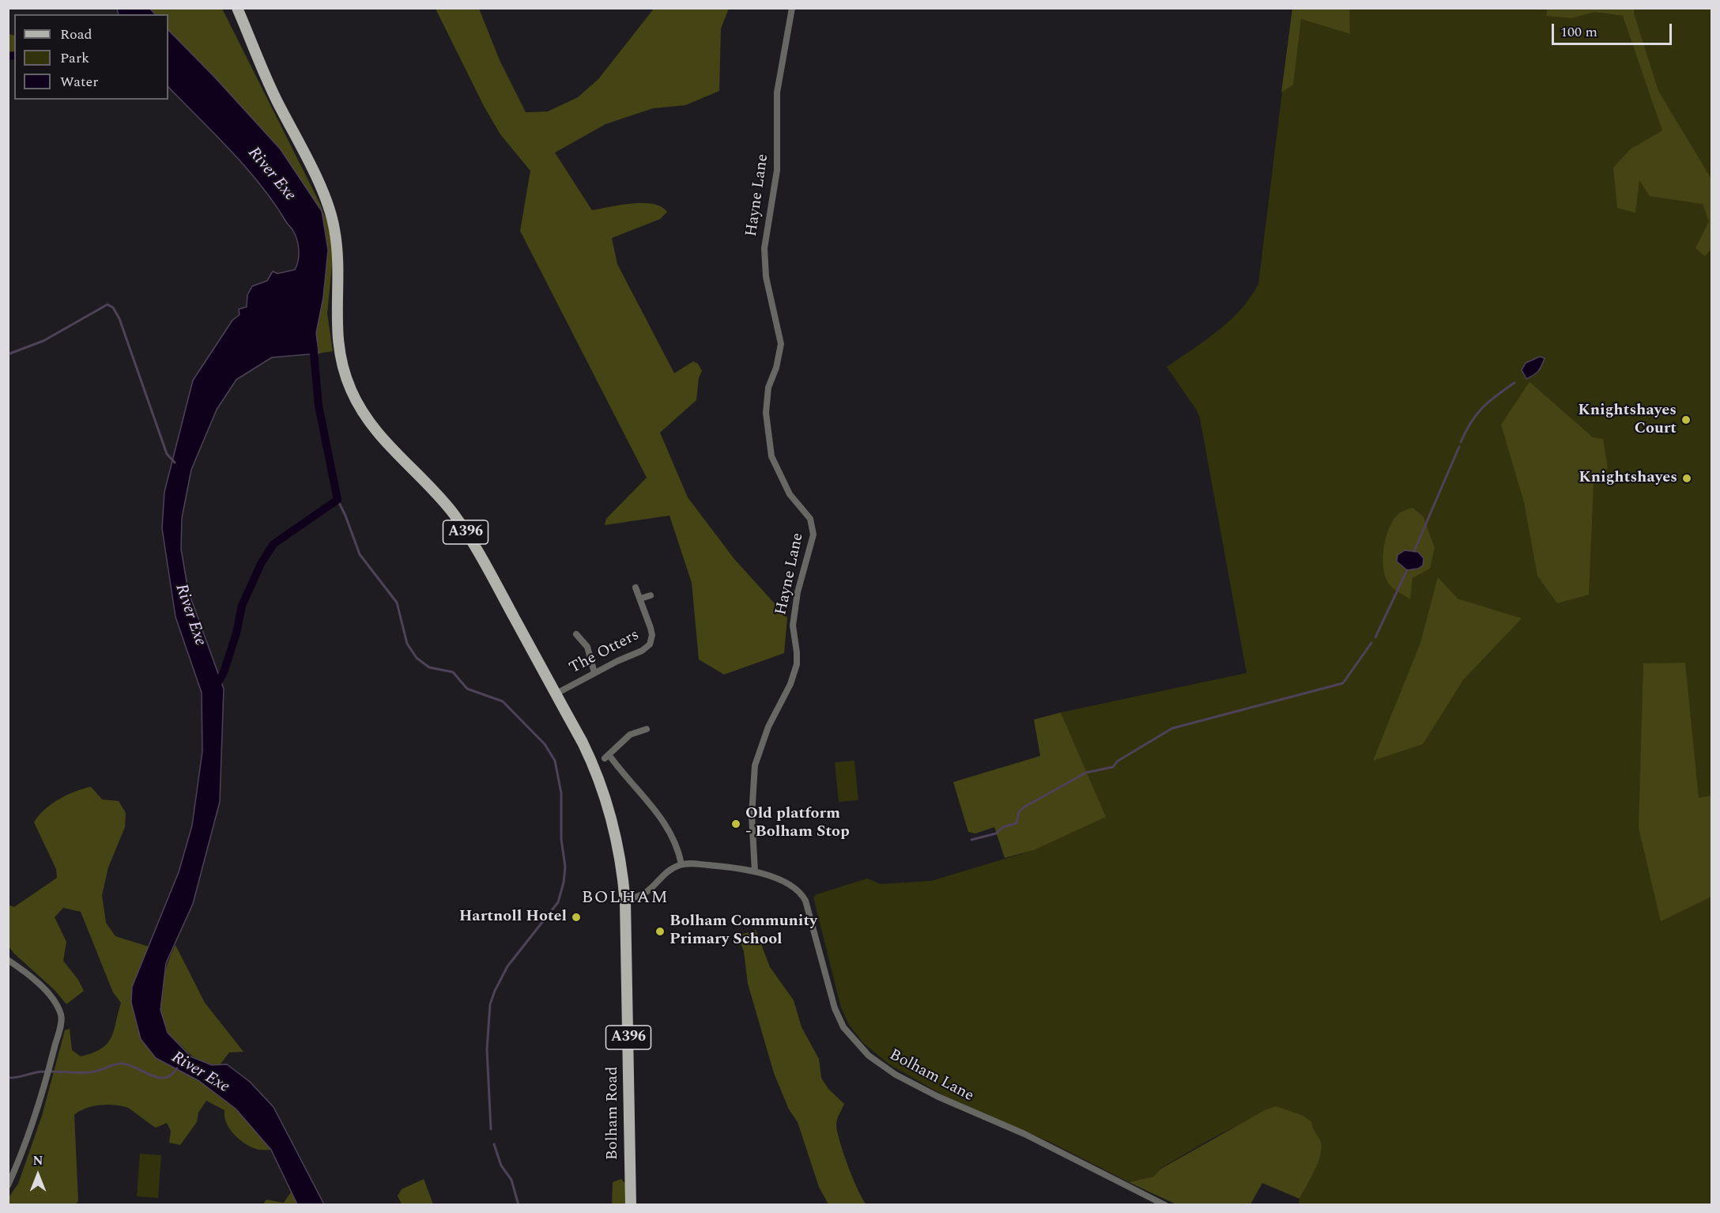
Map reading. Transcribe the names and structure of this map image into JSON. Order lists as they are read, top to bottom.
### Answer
{
  "streets": {
    "main road": ["A396", "Bolham Road"],
    "street": ["Hayne Lane", "The Otters", "Bolham Lane"]
  },
  "crossings": [
    ["Hayne Lane", "Bolham Lane"],
    ["A396", "The Otters"],
    ["A396", "Bolham Road"],
    ["The Otters", "Bolham Road"]
  ],
  "districts": ["BOLHAM"],
  "water": ["River Exe"],
  "places": [
    "Knightshayes Court",
    "Knightshayes",
    "Old platform - Bolham Stop",
    "Hartnoll Hotel",
    "Bolham Community Primary School"
  ],
  "legend": ["Road", "Park", "Water"],
  "scale_bar": "100 m",
  "north": "top"
}
